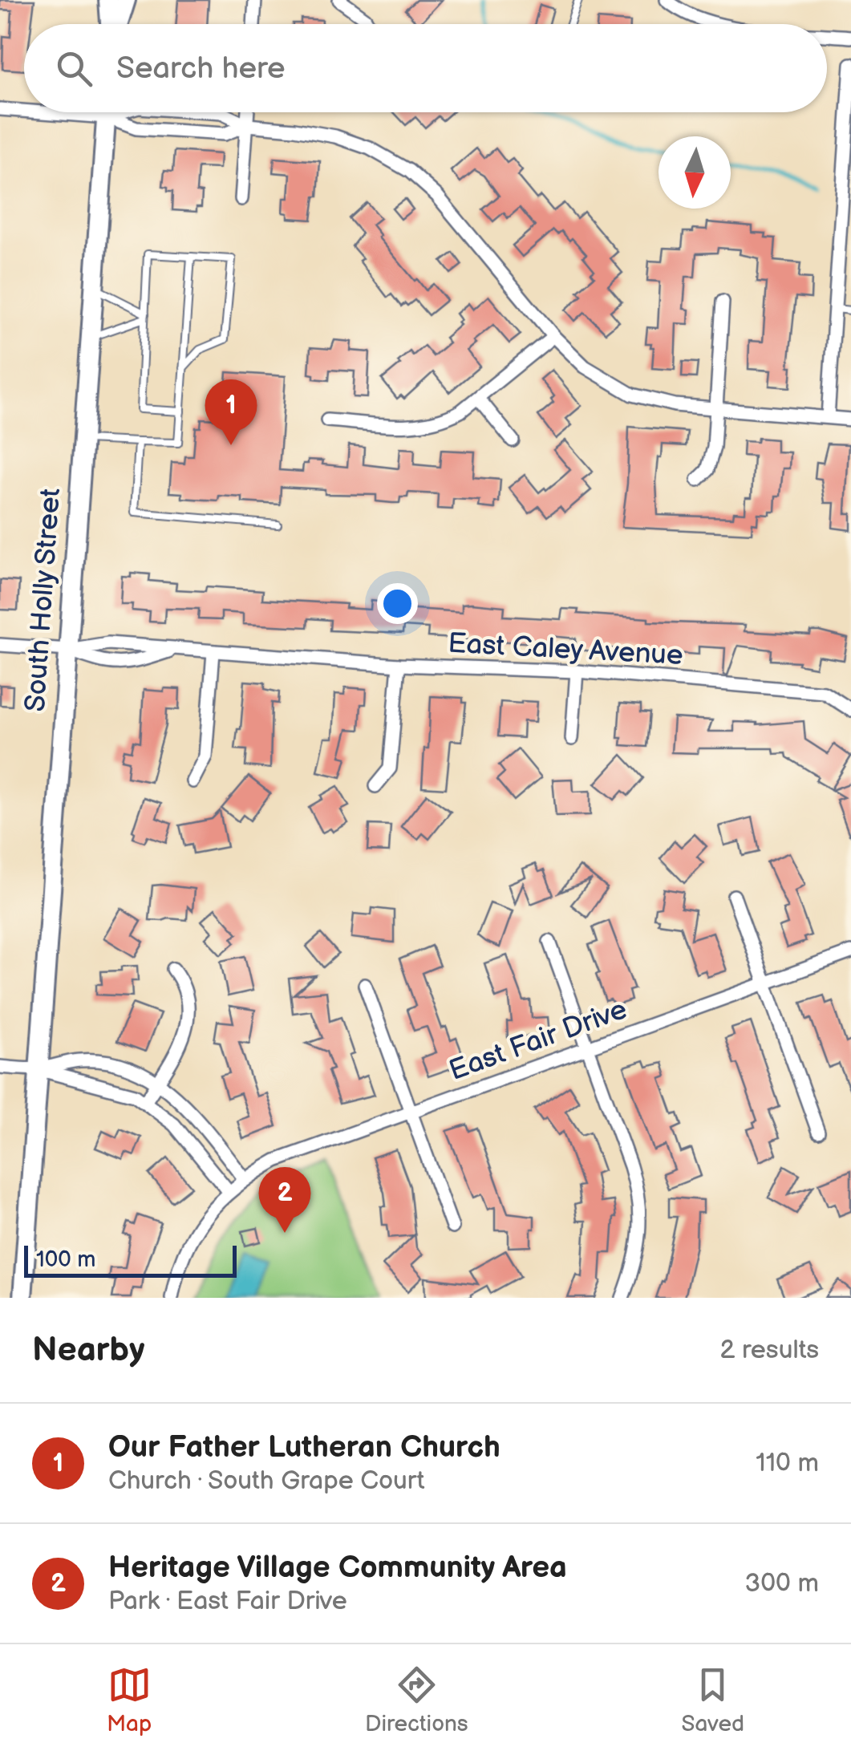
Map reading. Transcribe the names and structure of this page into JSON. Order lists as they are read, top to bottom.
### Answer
{
  "streets": {
    "main road": ["South Holly Street"],
    "street": ["East Caley Avenue", "East Fair Drive"]
  },
  "crossings": [
    ["South Holly Street", "East Caley Avenue"]
  ],
  "scale_bar": "100 m",
  "north": "bottom",
  "page": {
    "search": "Search here",
    "pins": ["1", "2"],
    "scale": "100 m",
    "heading": ["Nearby", "2 results"],
    "list": [
      {
        "mark": "1",
        "name": "Our Father Lutheran Church",
        "note": "Church · South Grape Court",
        "value": "110 m"
      },
      {
        "mark": "2",
        "name": "Heritage Village Community Area",
        "note": "Park · East Fair Drive",
        "value": "300 m"
      }
    ],
    "nav": ["Map", "Directions", "Saved"]
  }
}
